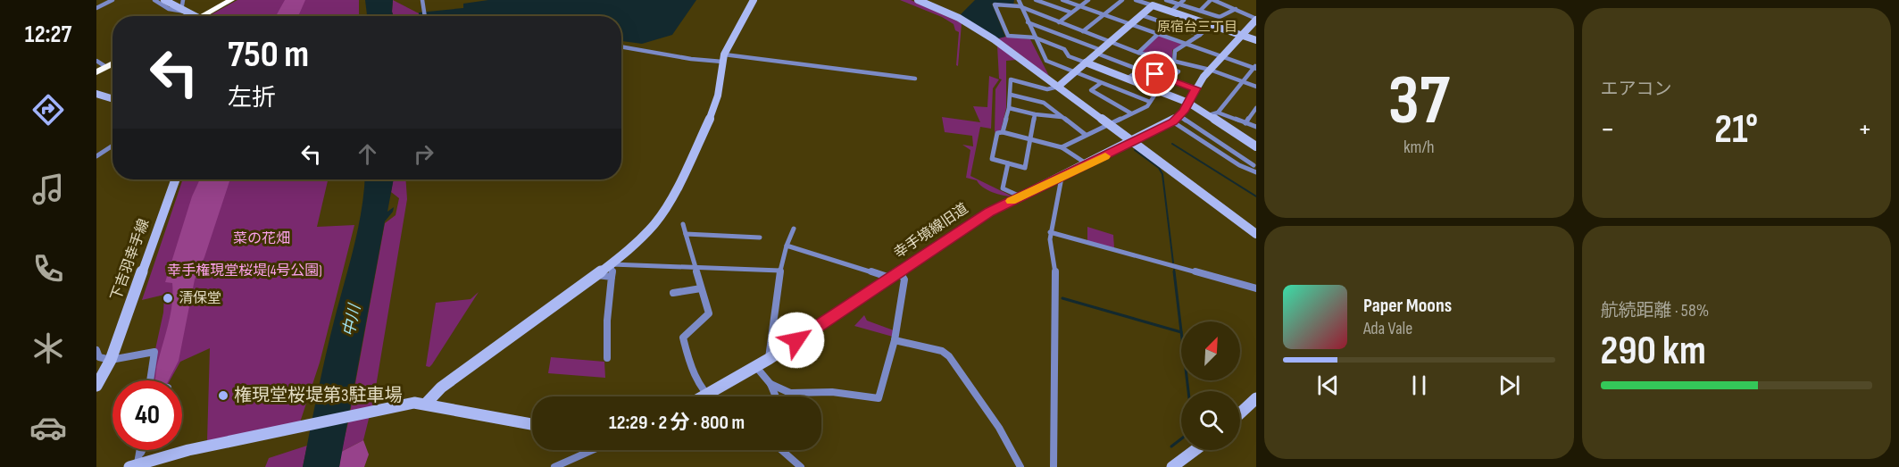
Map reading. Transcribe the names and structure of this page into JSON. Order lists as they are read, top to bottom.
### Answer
{
  "streets": {
    "street": ["幸手境線旧道", "下吉羽幸手線"]
  },
  "districts": ["原宿台三丁目"],
  "water": ["中川"],
  "parks": ["菜の花畑", "幸手権現堂桜堤(4号公園)"],
  "places": ["清保堂", "権現堂桜堤第3駐車場"],
  "north": "top right",
  "page": {
    "tabs": "12:27",
    "tile": [
      ["37", "km/h"],
      "エアコン",
      ["航続距離 · 58%", "290 km"]
    ],
    "turn": ["750 m", "左折"],
    "heat": ["−", "21°", "+"],
    "song": ["Paper Moons", "Ada Vale"],
    "limit": "40",
    "trip": "12:29 · 2 分 · 800 m"
  }
}
